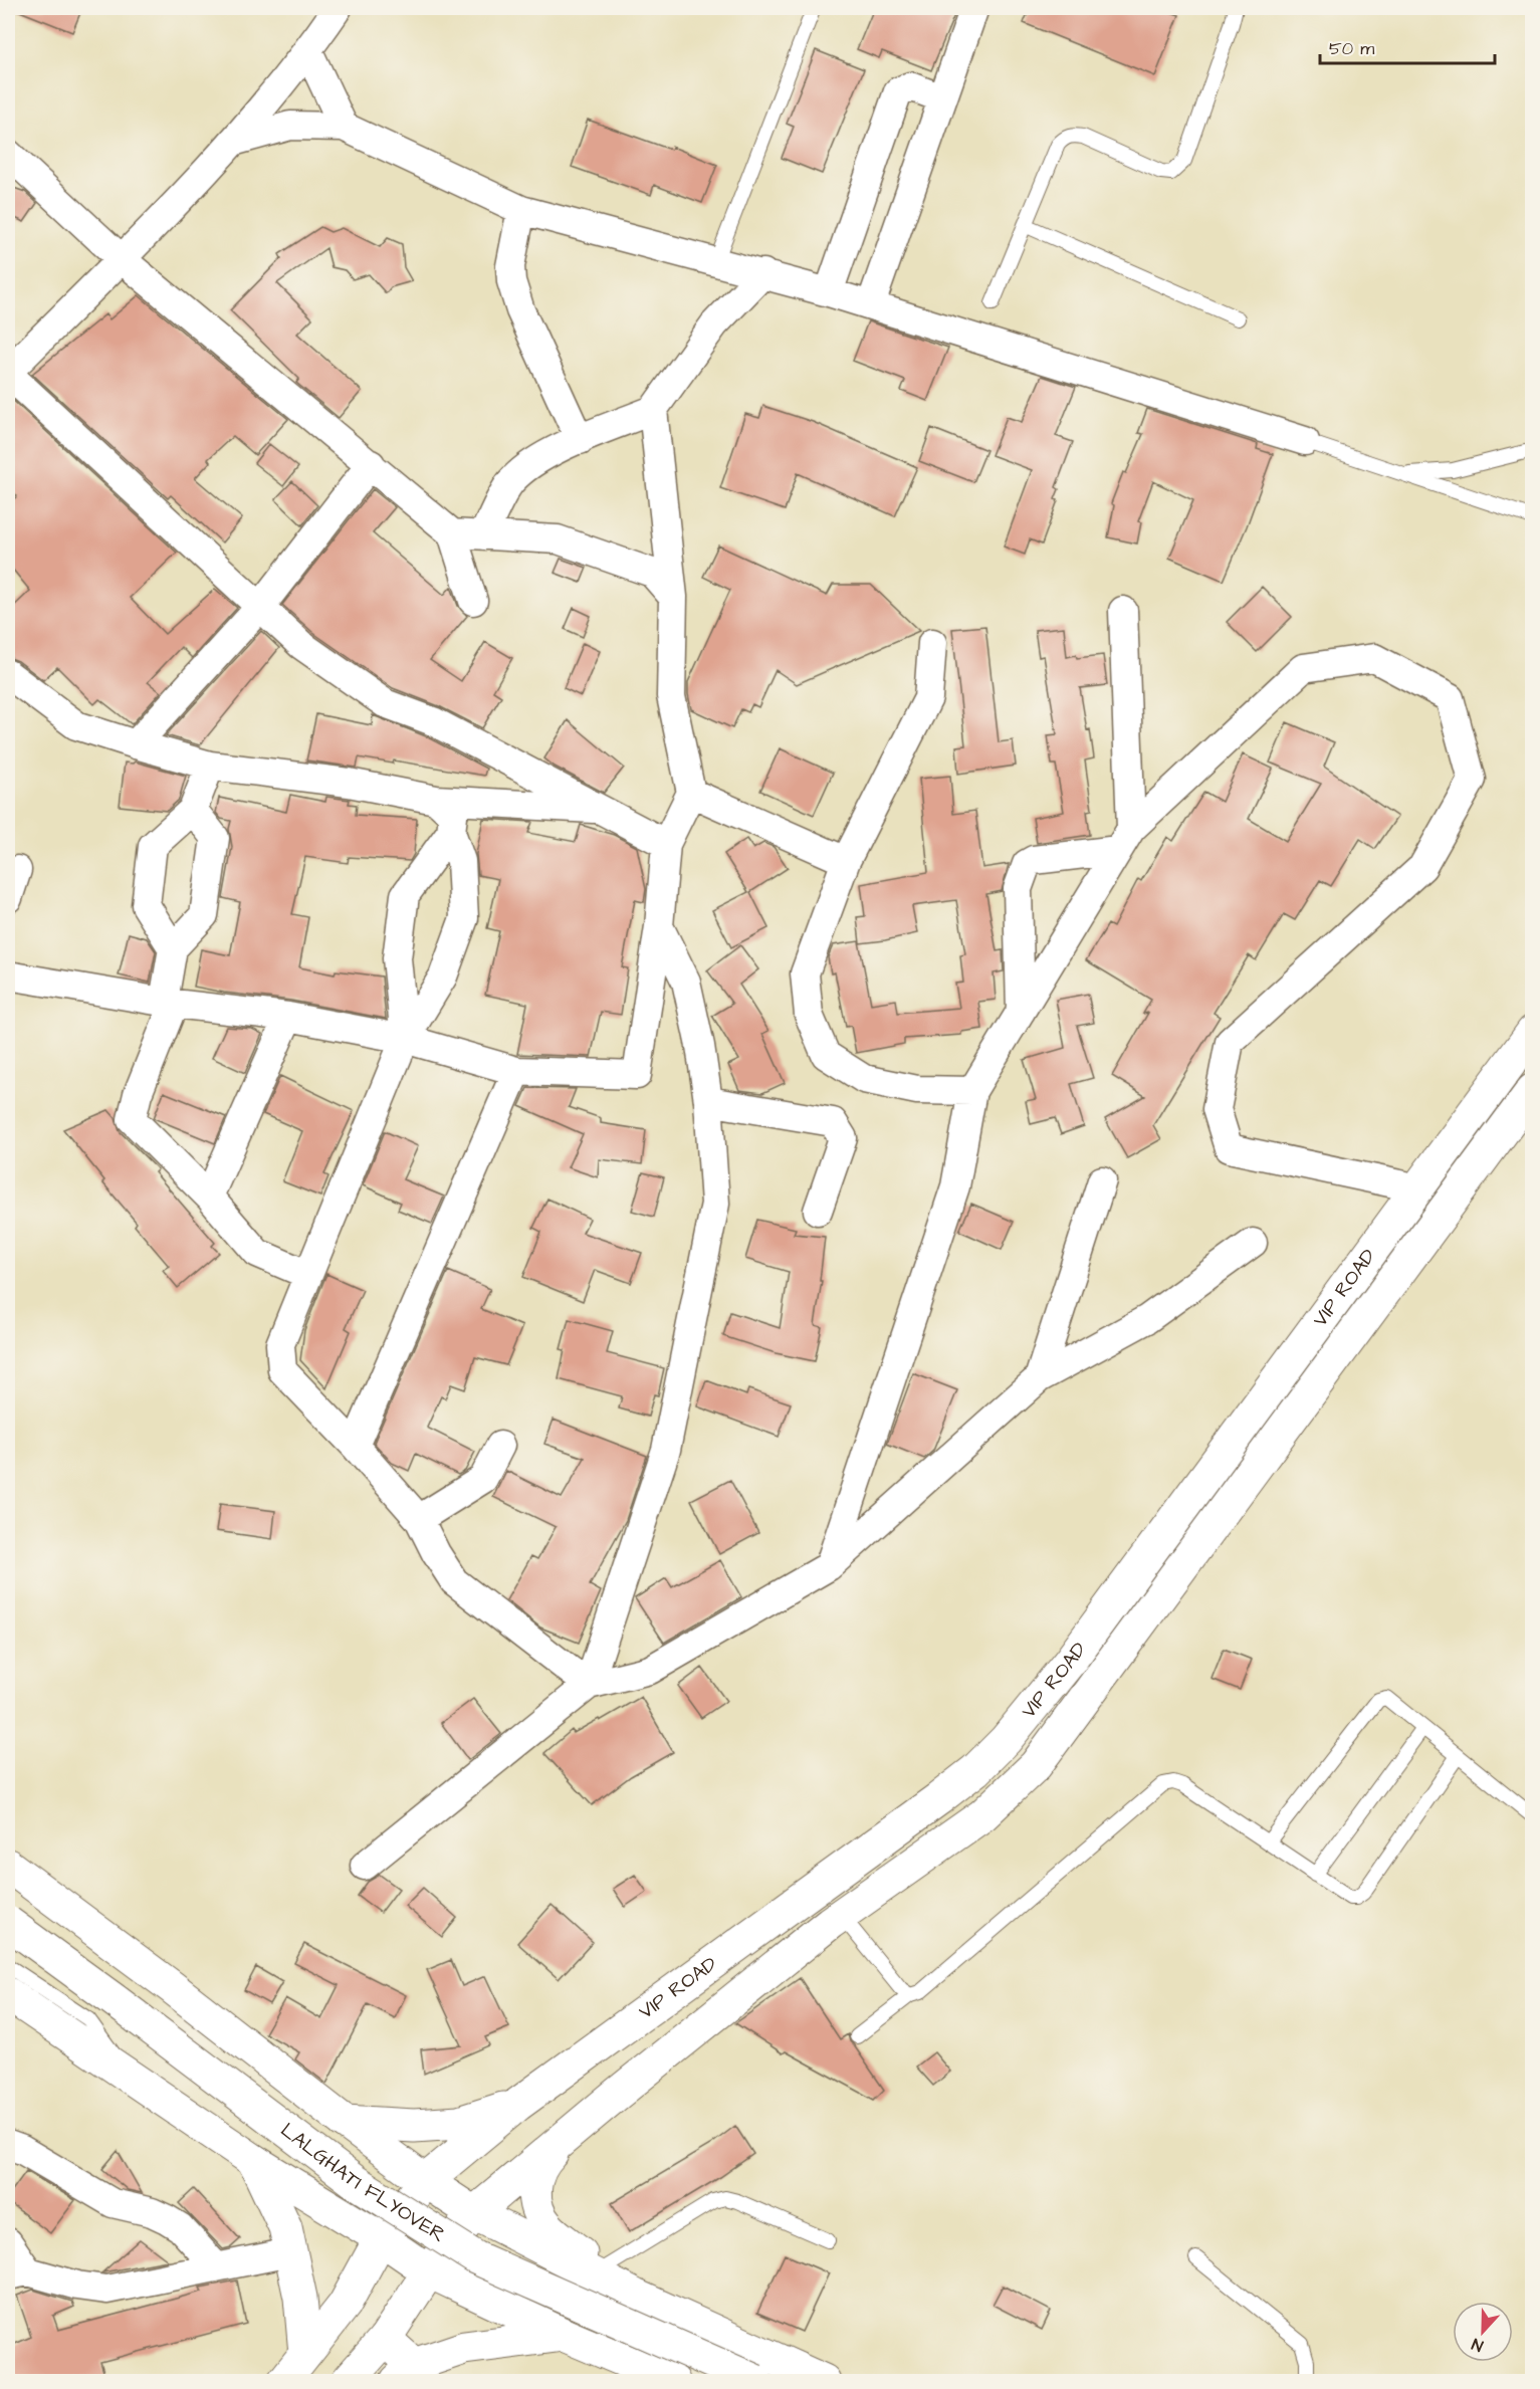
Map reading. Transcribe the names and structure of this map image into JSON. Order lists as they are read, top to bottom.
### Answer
{
  "streets": {
    "main road": ["VIP ROAD", "LALGHATI FLYOVER"]
  },
  "scale_bar": "50 m",
  "north": "bottom"
}
